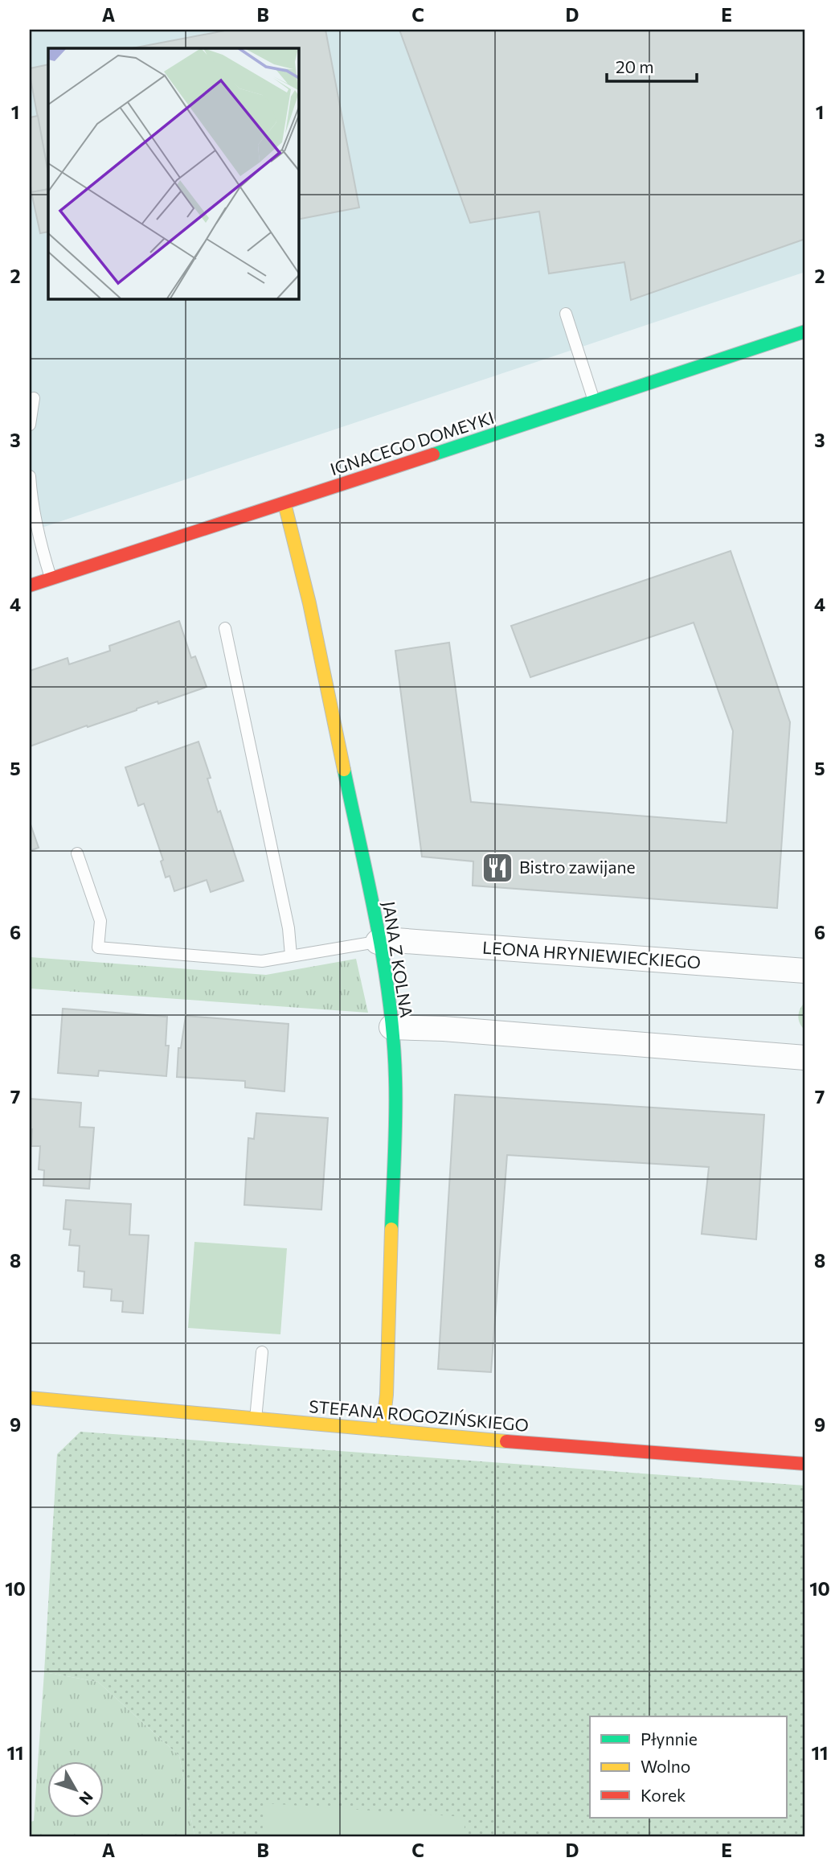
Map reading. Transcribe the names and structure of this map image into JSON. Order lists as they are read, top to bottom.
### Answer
{
  "streets": {
    "street": [
      "IGNACEGO DOMEYKI",
      "LEONA HRYNIEWIECKIEGO",
      "JANA Z KOLNA",
      "STEFANA ROGOZIŃSKIEGO"
    ]
  },
  "crossings": [
    ["IGNACEGO DOMEYKI", "JANA Z KOLNA"],
    ["LEONA HRYNIEWIECKIEGO", "JANA Z KOLNA"],
    ["JANA Z KOLNA", "STEFANA ROGOZIŃSKIEGO"]
  ],
  "places": {
    "restaurant": ["Bistro zawijane"]
  },
  "legend": ["Płynnie", "Wolno", "Korek"],
  "scale_bar": "20 m",
  "north": "bottom right",
  "grid": {
    "columns": [
      "A",
      "B",
      "C",
      "D",
      "E"
    ],
    "rows": [
      "1",
      "2",
      "3",
      "4",
      "5",
      "6",
      "7",
      "8",
      "9",
      "10",
      "11"
    ]
  }
}
